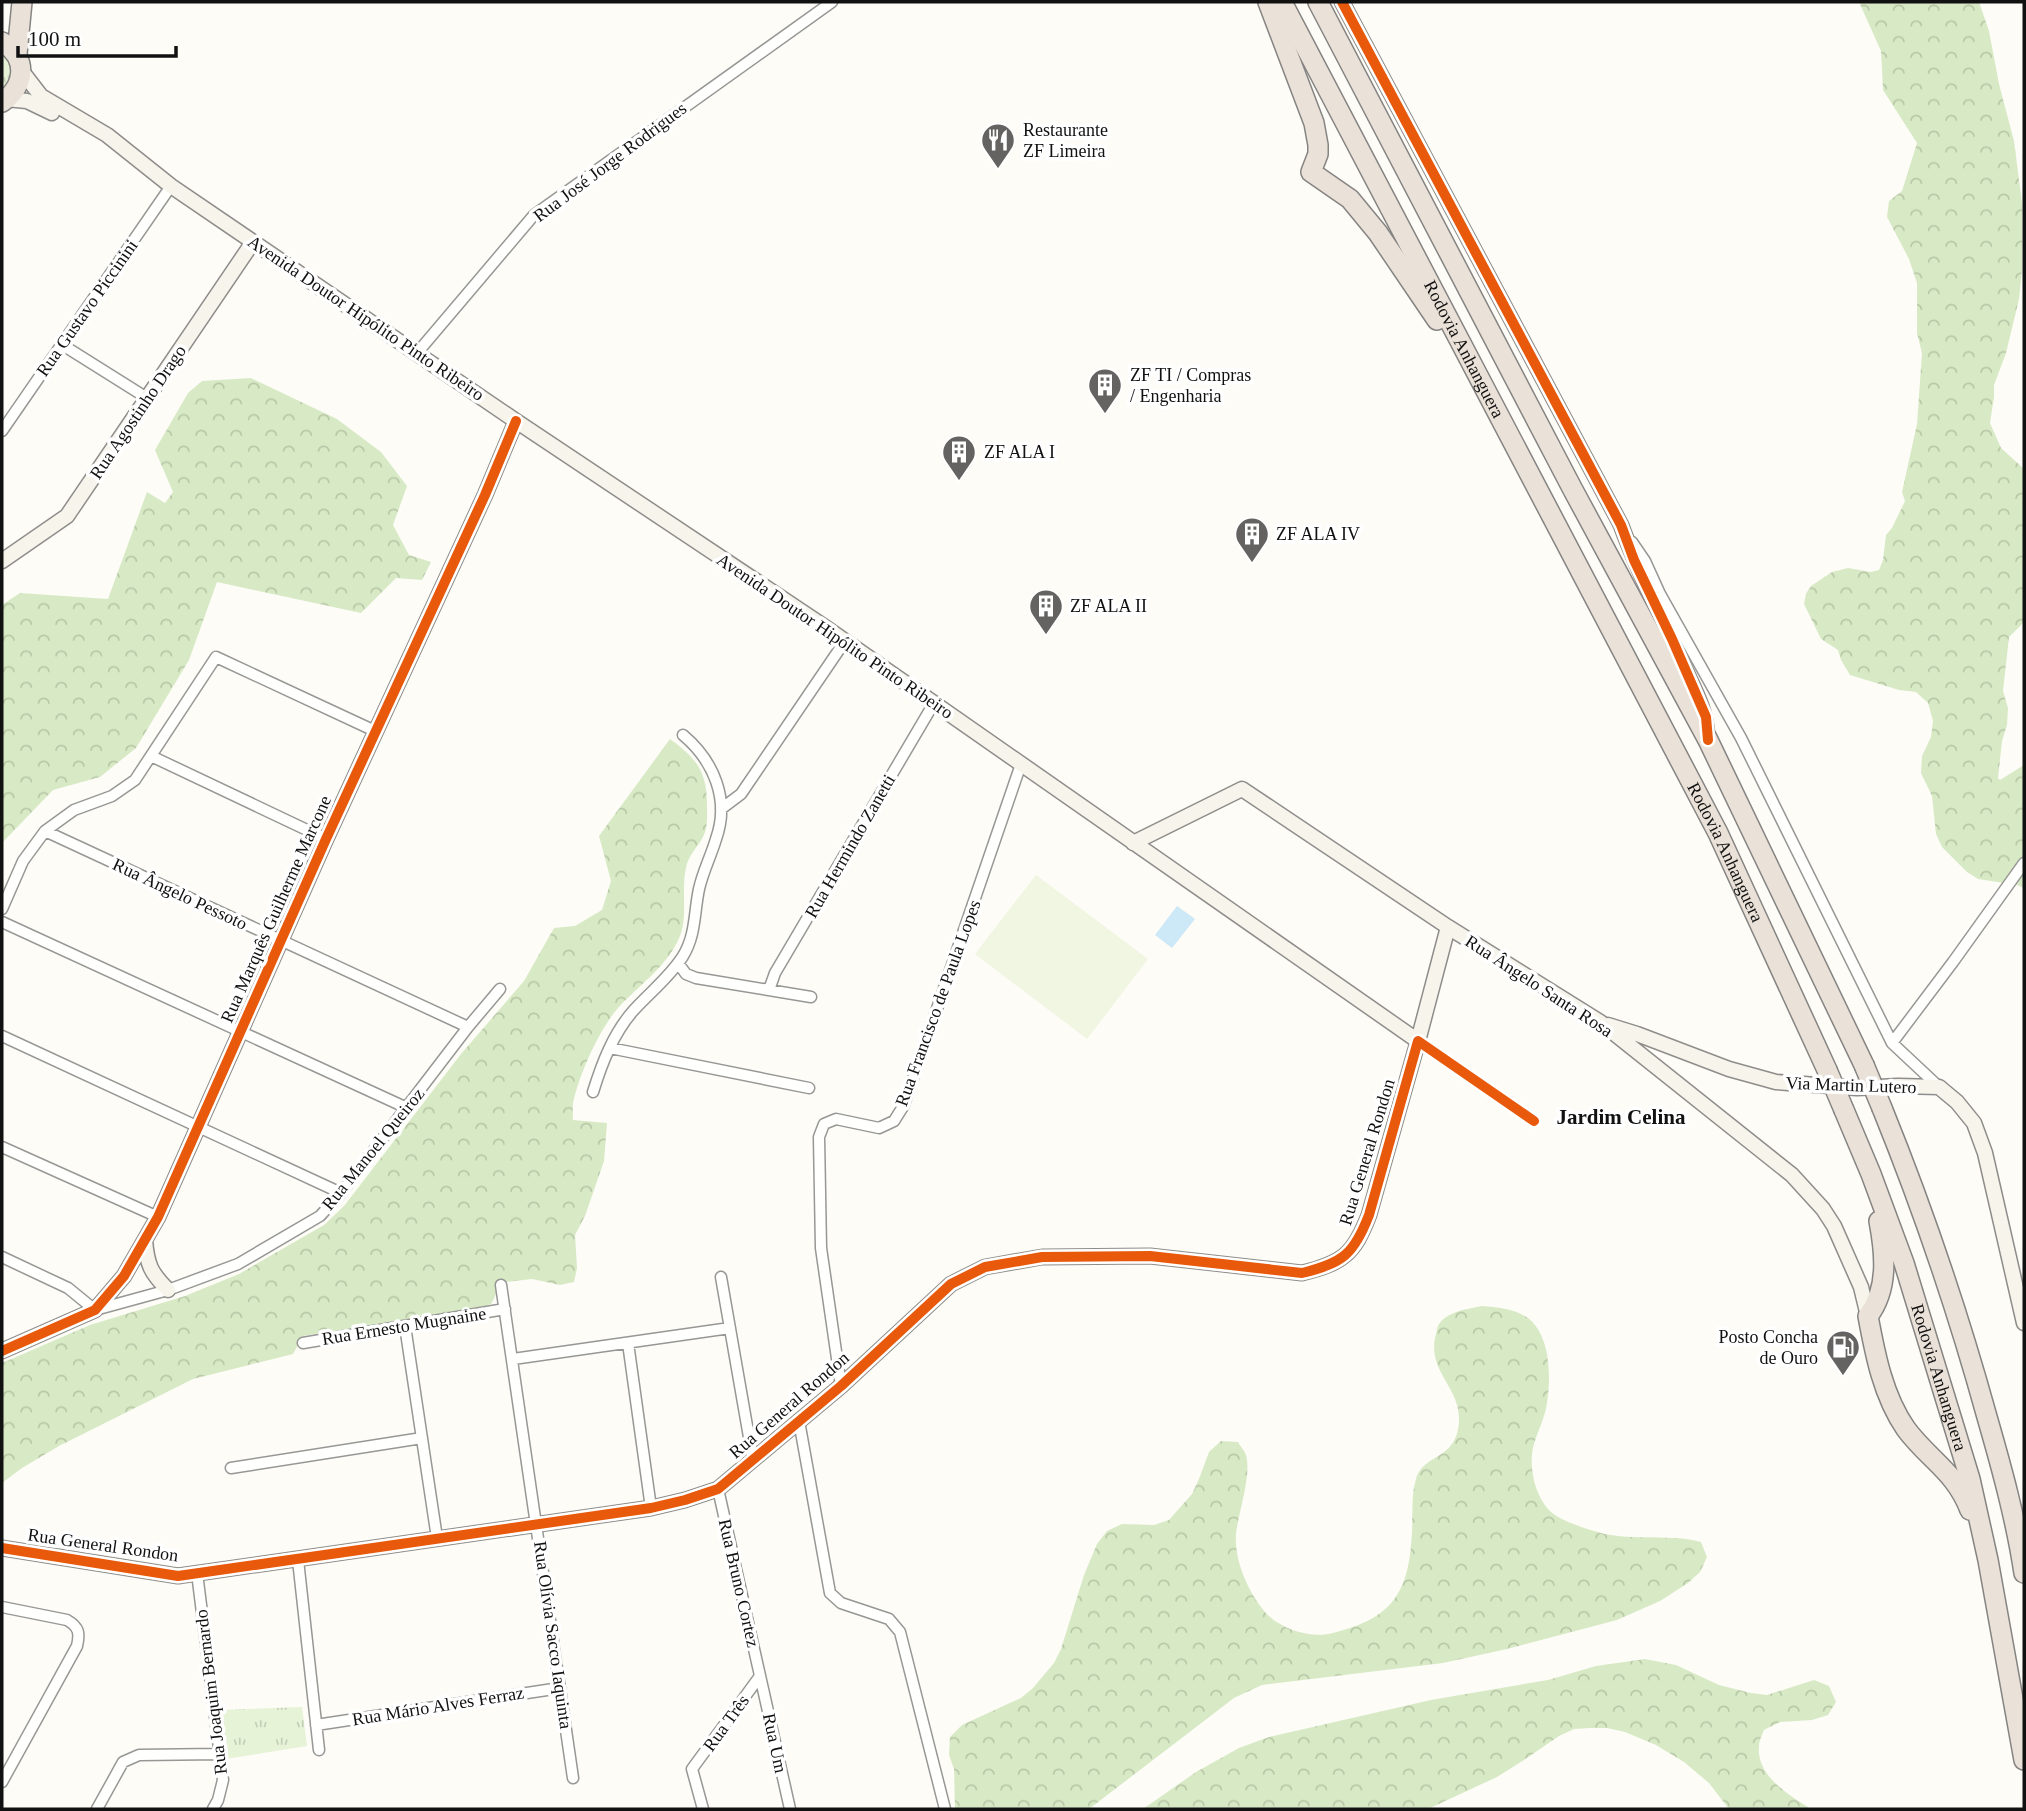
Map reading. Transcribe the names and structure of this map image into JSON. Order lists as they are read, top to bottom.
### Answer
{
  "streets": {
    "highway": ["Rodovia Anhanguera"],
    "street": [
      "Rua José Jorge Rodrigues",
      "Rua Gustavo Piccinini",
      "Avenida Doutor Hipólito Pinto Ribeiro",
      "Rua Agostinho Drago",
      "Rua Hermindo Zanetti",
      "Rua Ângelo Pessoto",
      "Rua Marquês Guilherme Marcone",
      "Rua Ângelo Santa Rosa",
      "Rua Francisco de Paula Lopes",
      "Via Martin Lutero",
      "Rua Manoel Queiroz",
      "Rua General Rondon",
      "Rua Ernesto Mugnaine",
      "Rua Bruno Cortez",
      "Rua Olívia Sacco Iaquinta",
      "Rua Joaquim Bernardo",
      "Rua Mário Alves Ferraz",
      "Rua Três",
      "Rua Um"
    ]
  },
  "crossings": [
    ["Rua José Jorge Rodrigues", "Avenida Doutor Hipólito Pinto Ribeiro"],
    ["Rua Gustavo Piccinini", "Avenida Doutor Hipólito Pinto Ribeiro"],
    ["Avenida Doutor Hipólito Pinto Ribeiro", "Rua Agostinho Drago"],
    ["Avenida Doutor Hipólito Pinto Ribeiro", "Rua Hermindo Zanetti"],
    ["Avenida Doutor Hipólito Pinto Ribeiro", "Rua Marquês Guilherme Marcone"],
    ["Avenida Doutor Hipólito Pinto Ribeiro", "Rua Ângelo Santa Rosa"],
    ["Avenida Doutor Hipólito Pinto Ribeiro", "Rua Francisco de Paula Lopes"],
    ["Avenida Doutor Hipólito Pinto Ribeiro", "Rua General Rondon"],
    ["Rua Ângelo Pessoto", "Rua Marquês Guilherme Marcone"],
    ["Rua Ângelo Pessoto", "Rua Manoel Queiroz"],
    ["Rua Marquês Guilherme Marcone", "Rua Manoel Queiroz"],
    ["Rua Ângelo Santa Rosa", "Via Martin Lutero"],
    ["Rua Ângelo Santa Rosa", "Rua General Rondon"],
    ["Rua Francisco de Paula Lopes", "Rua General Rondon"],
    ["Rua General Rondon", "Rua Bruno Cortez"],
    ["Rua General Rondon", "Rua Olívia Sacco Iaquinta"],
    ["Rua General Rondon", "Rua Joaquim Bernardo"],
    ["Rua Ernesto Mugnaine", "Rua Olívia Sacco Iaquinta"],
    ["Rua Bruno Cortez", "Rua Três"],
    ["Rua Bruno Cortez", "Rua Um"],
    ["Rua Olívia Sacco Iaquinta", "Rua Mário Alves Ferraz"],
    ["Rua Três", "Rua Um"]
  ],
  "districts": ["Jardim Celina"],
  "places": {
    "restaurant": ["Restaurante ZF Limeira"],
    "building": [
      "ZF TI / Compras / Engenharia",
      "ZF ALA I",
      "ZF ALA IV",
      "ZF ALA II"
    ],
    "fuel station": ["Posto Concha de Ouro"]
  },
  "scale_bar": "100 m"
}
